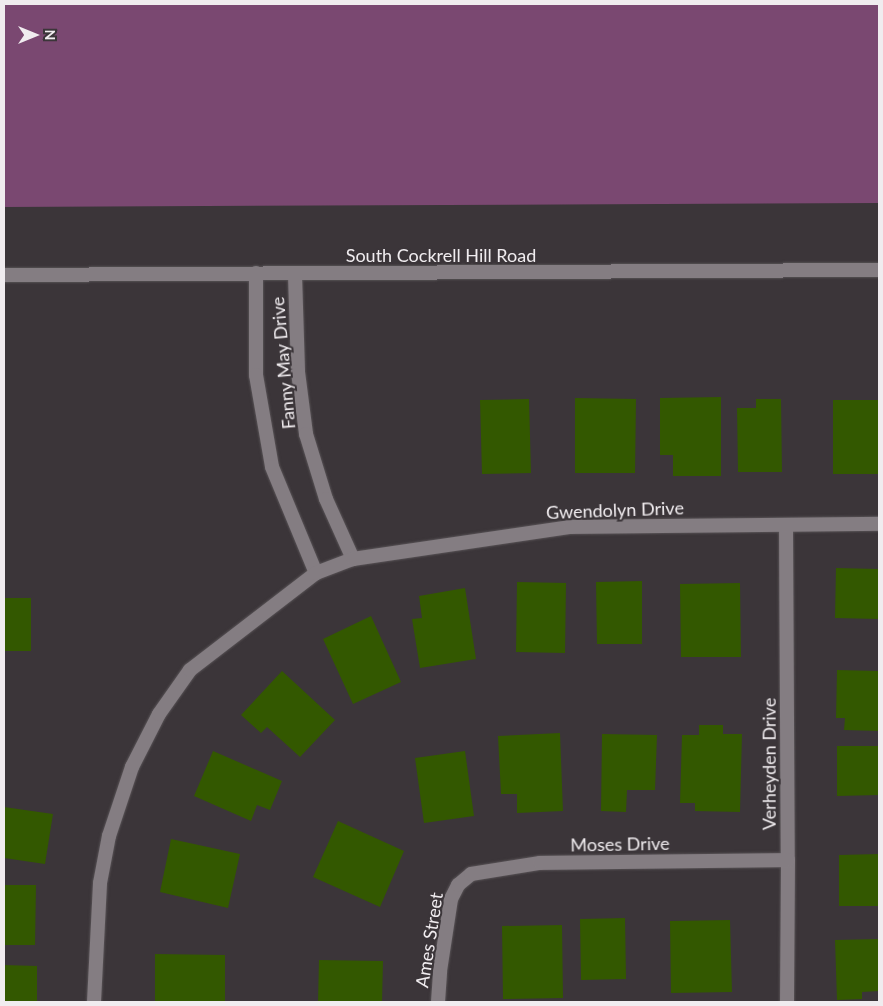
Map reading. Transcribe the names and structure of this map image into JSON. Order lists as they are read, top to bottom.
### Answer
{
  "streets": {
    "street": [
      "South Cockrell Hill Road",
      "Fanny May Drive",
      "Gwendolyn Drive",
      "Verheyden Drive",
      "Moses Drive",
      "Ames Street"
    ]
  },
  "crossings": [
    ["South Cockrell Hill Road", "Fanny May Drive"],
    ["Fanny May Drive", "Gwendolyn Drive"],
    ["Gwendolyn Drive", "Verheyden Drive"],
    ["Verheyden Drive", "Moses Drive"],
    ["Moses Drive", "Ames Street"]
  ],
  "north": "right"
}
